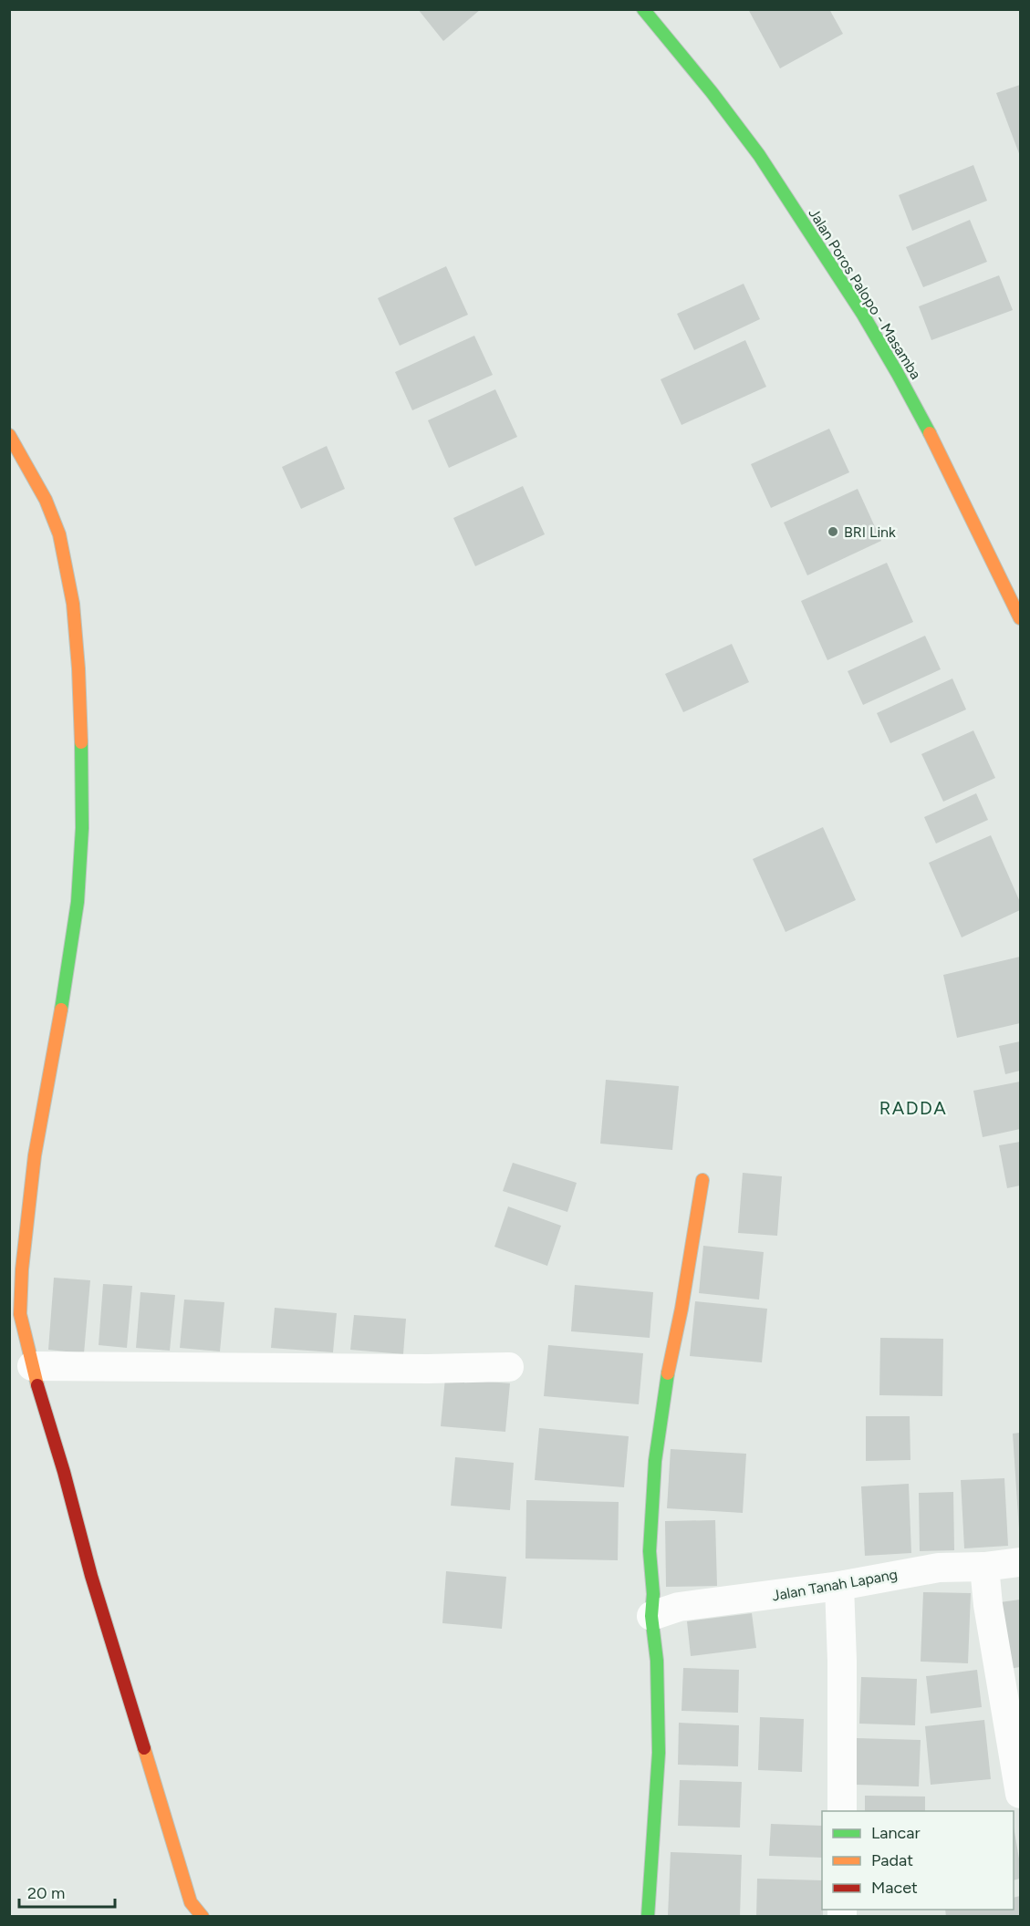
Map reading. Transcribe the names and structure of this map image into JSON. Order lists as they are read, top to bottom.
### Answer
{
  "streets": {
    "main road": ["Jalan Poros Palopo - Masamba"],
    "street": ["Jalan Tanah Lapang"]
  },
  "districts": ["RADDA"],
  "places": ["BRI Link"],
  "legend": ["Lancar", "Padat", "Macet"],
  "scale_bar": "20 m"
}
